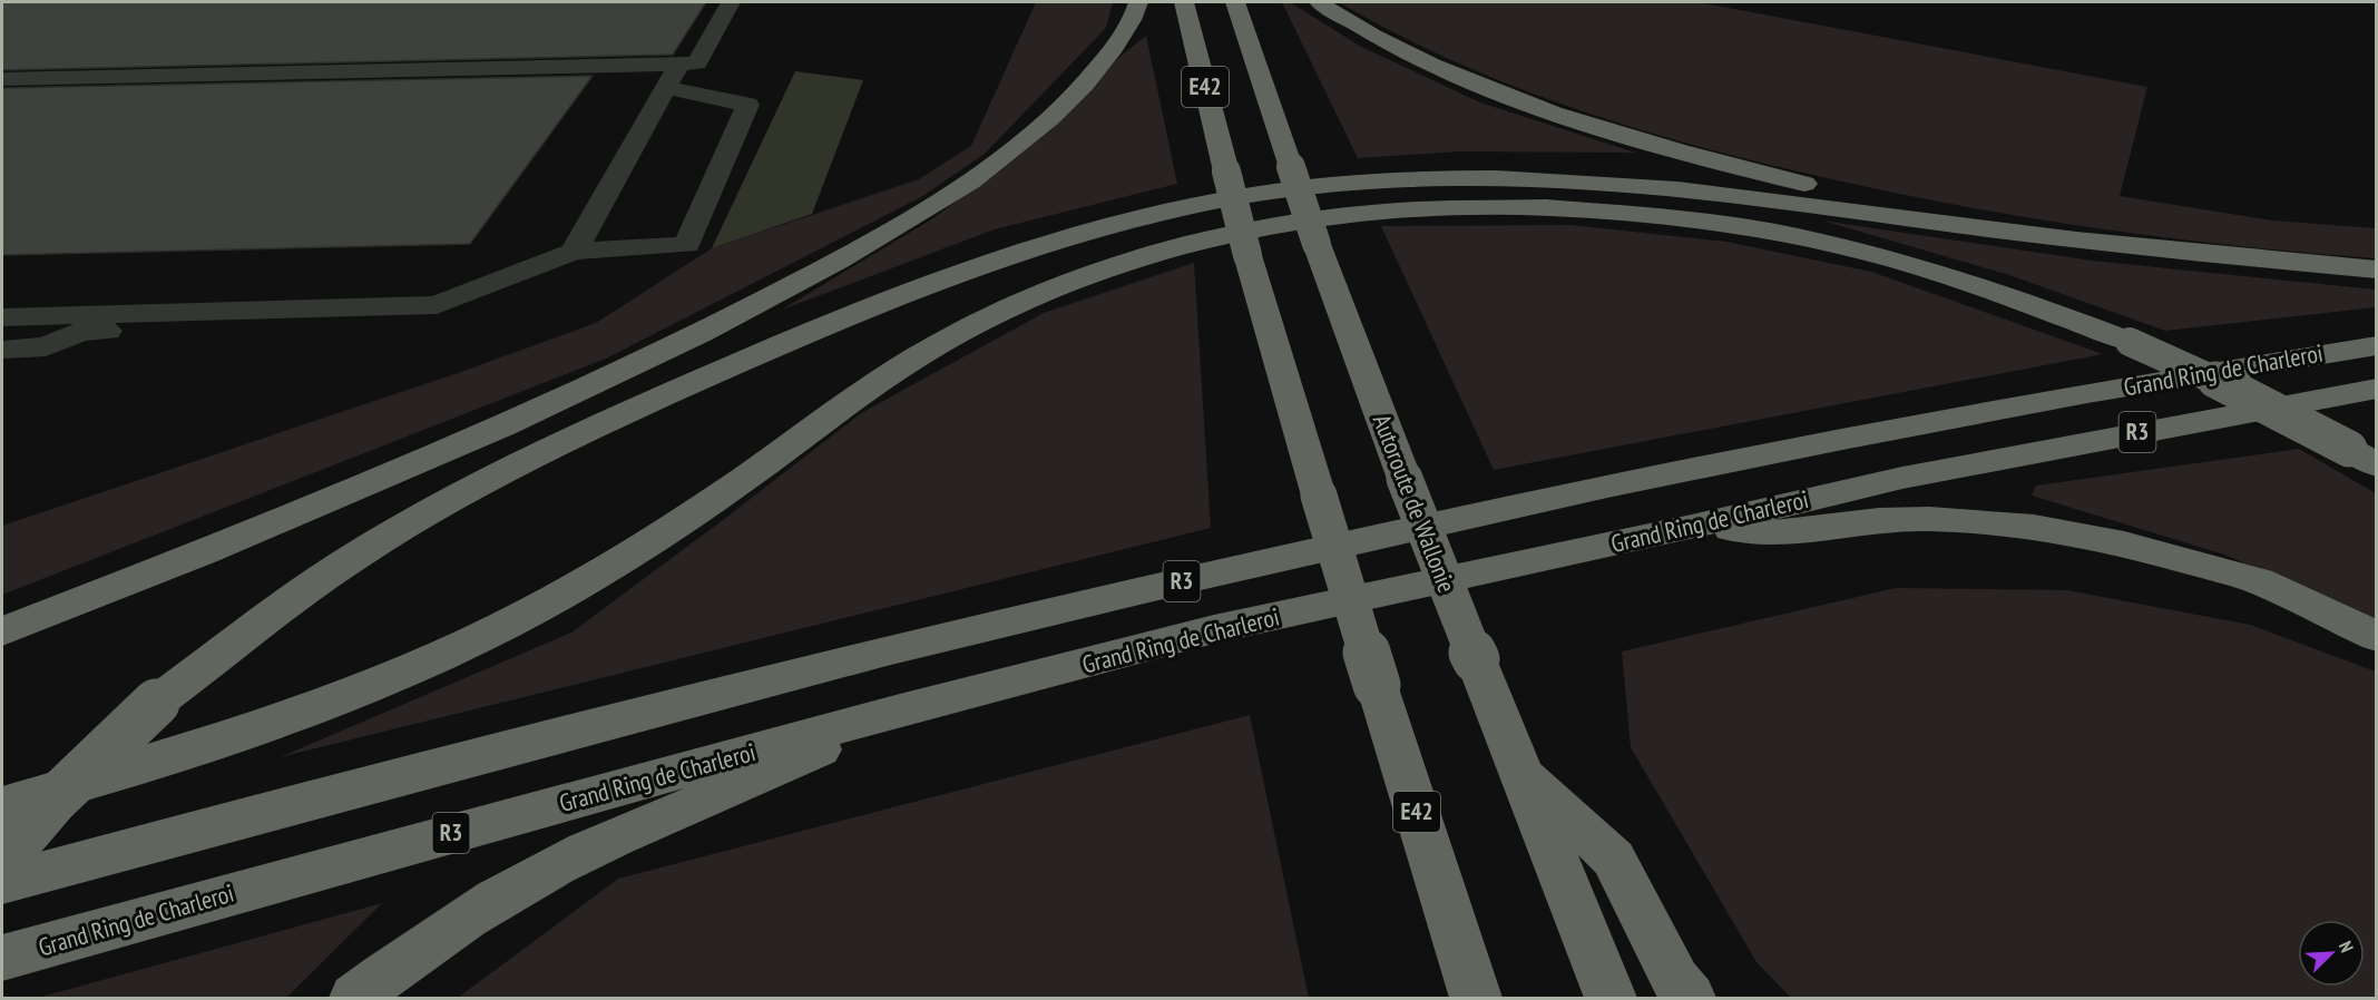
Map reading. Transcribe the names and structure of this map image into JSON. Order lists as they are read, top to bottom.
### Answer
{
  "streets": {
    "highway": [
      "E42",
      "Grand Ring de Charleroi",
      "R3",
      "Autoroute de Wallonie"
    ]
  },
  "north": "top right"
}
